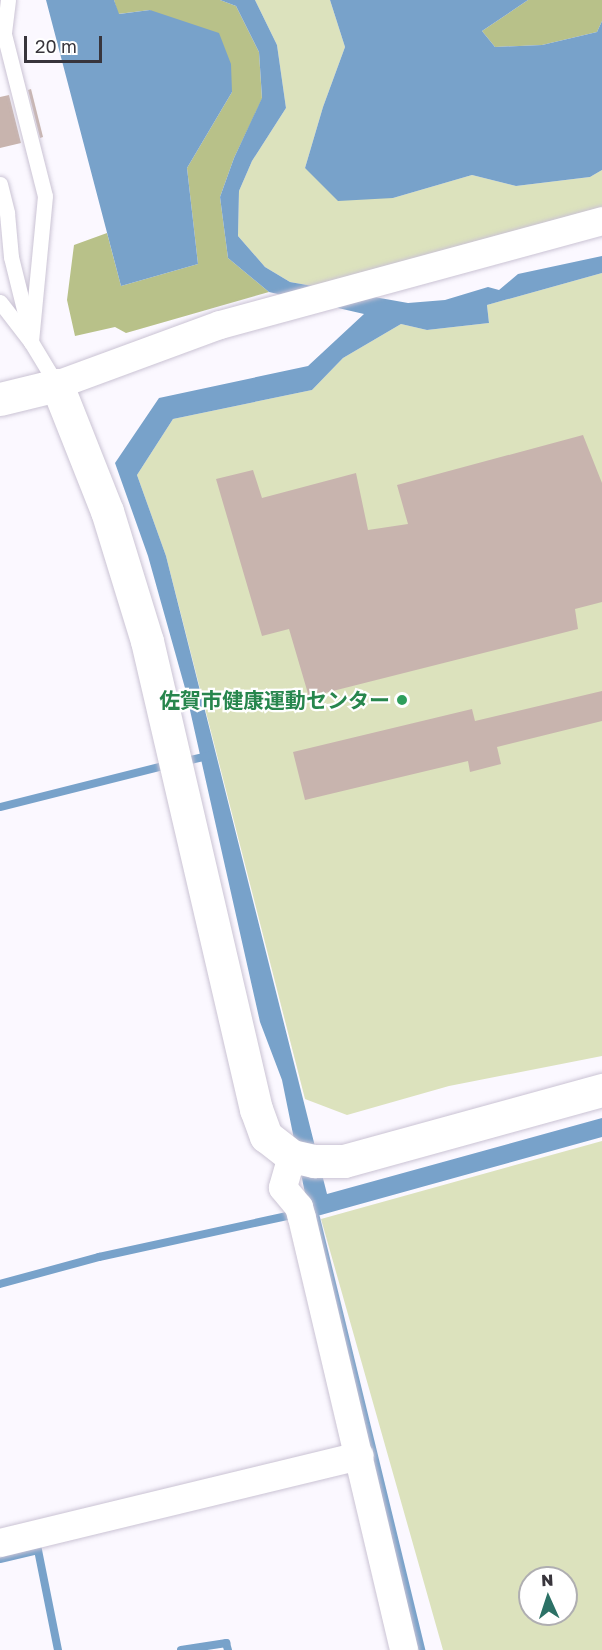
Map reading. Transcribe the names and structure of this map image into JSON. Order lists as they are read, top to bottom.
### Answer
{
  "places": ["佐賀市健康運動センター"],
  "scale_bar": "20 m",
  "north": "top"
}
